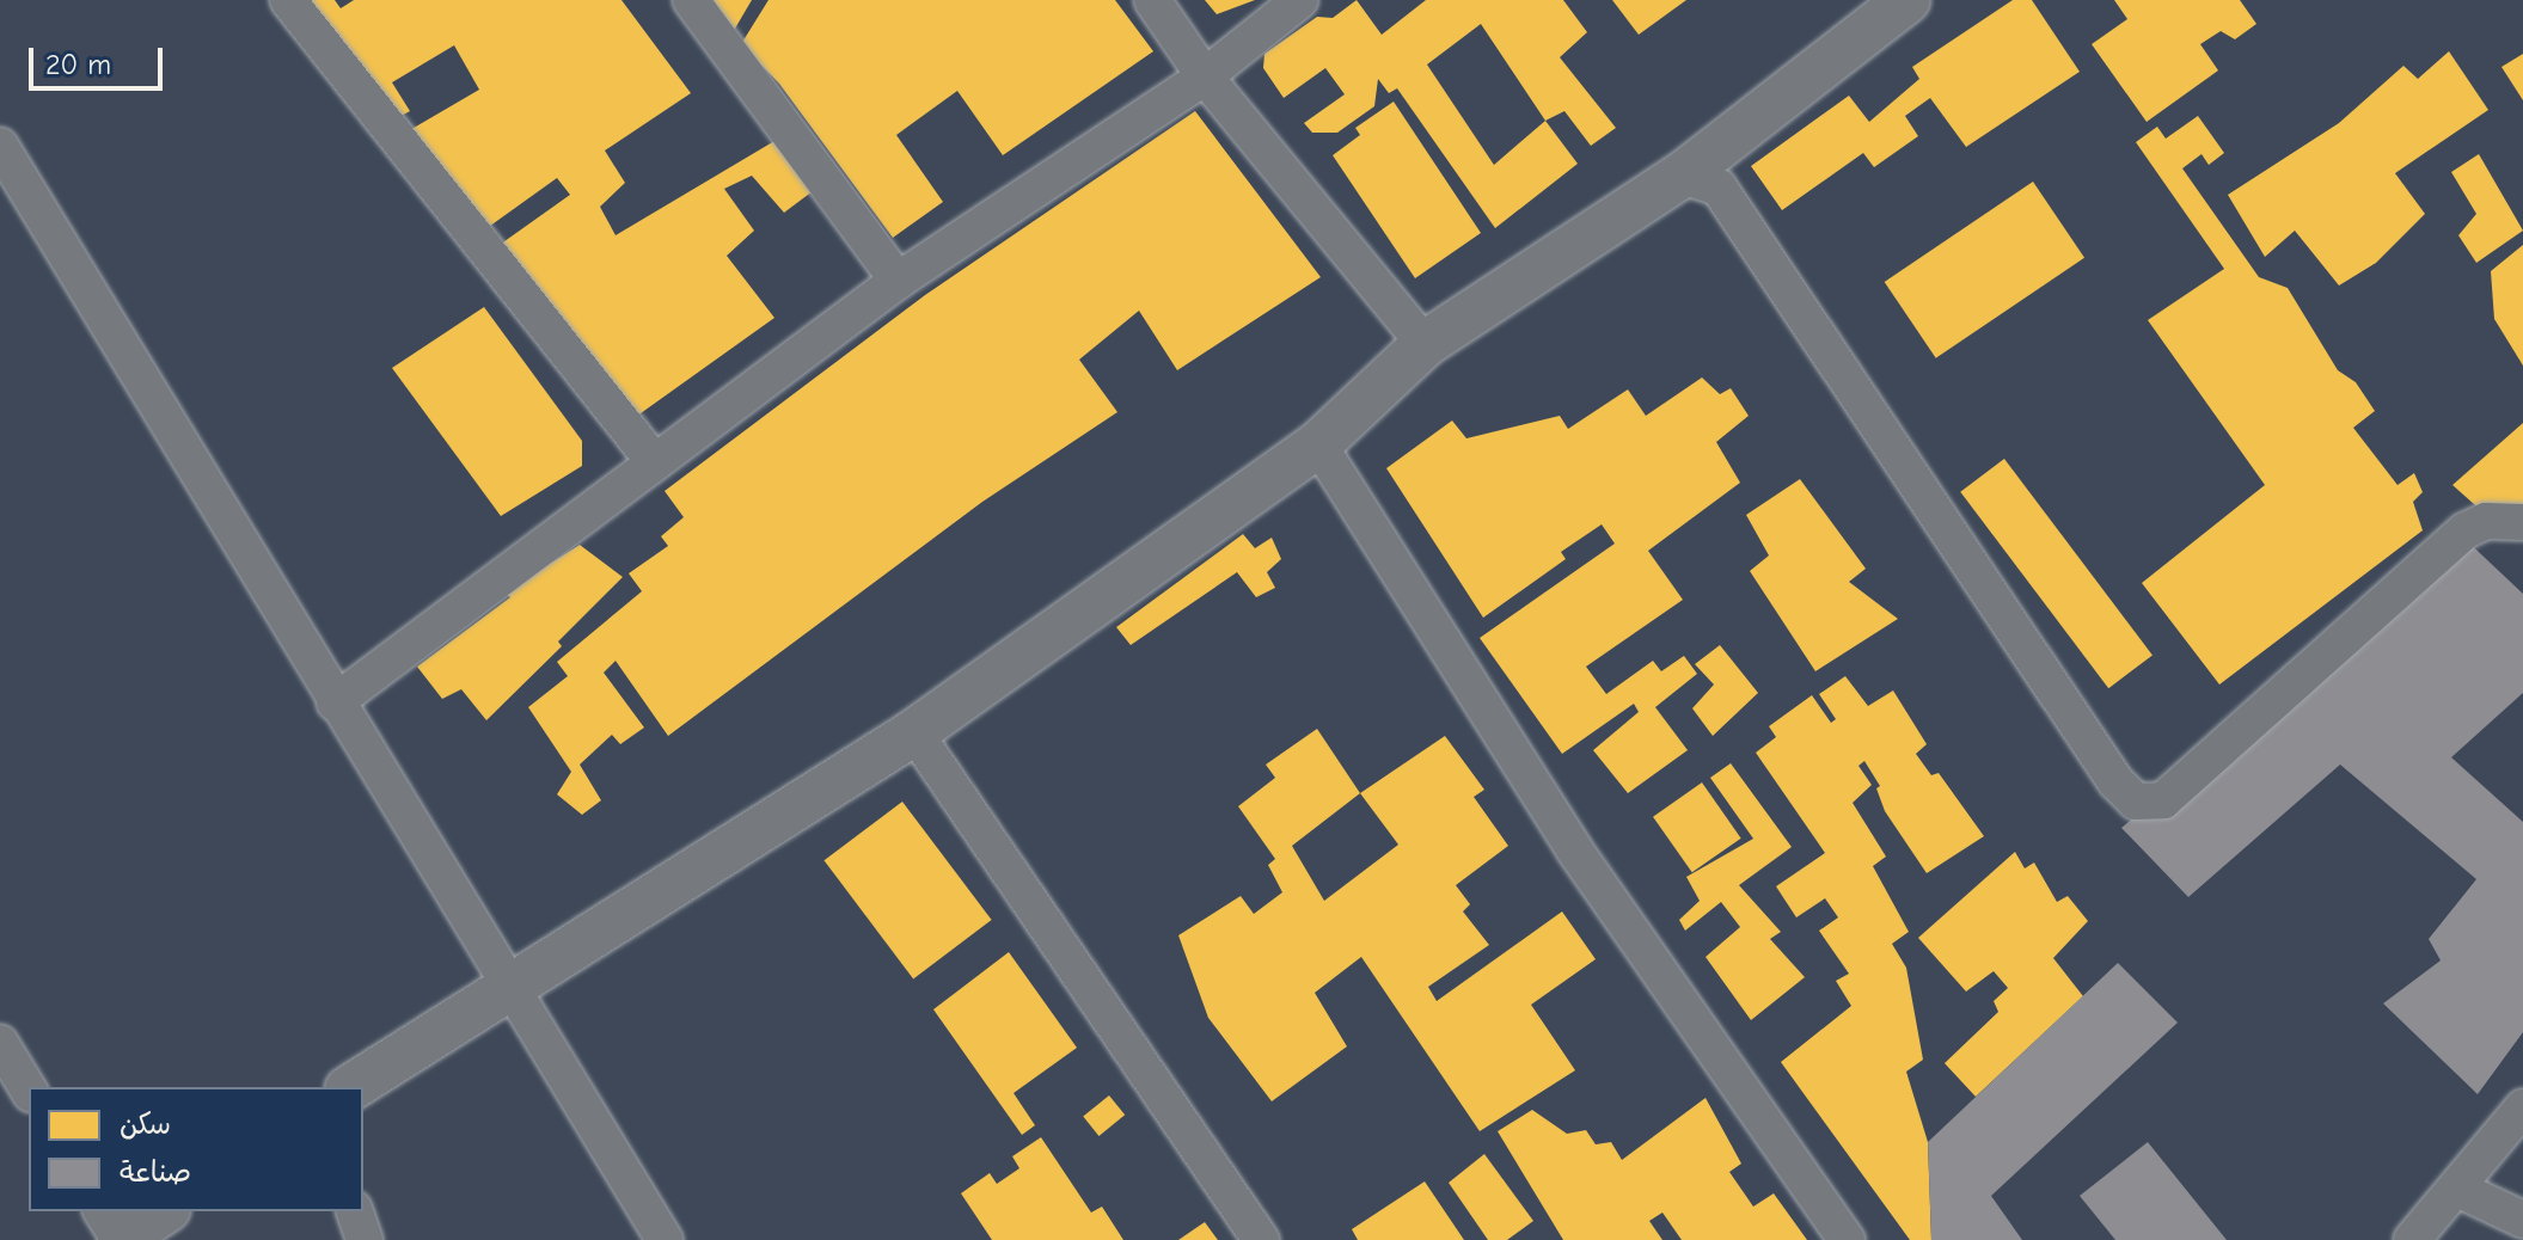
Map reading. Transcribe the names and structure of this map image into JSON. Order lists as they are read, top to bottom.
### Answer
{
  "legend": ["سكن", "صناعة"],
  "scale_bar": "20 m"
}
